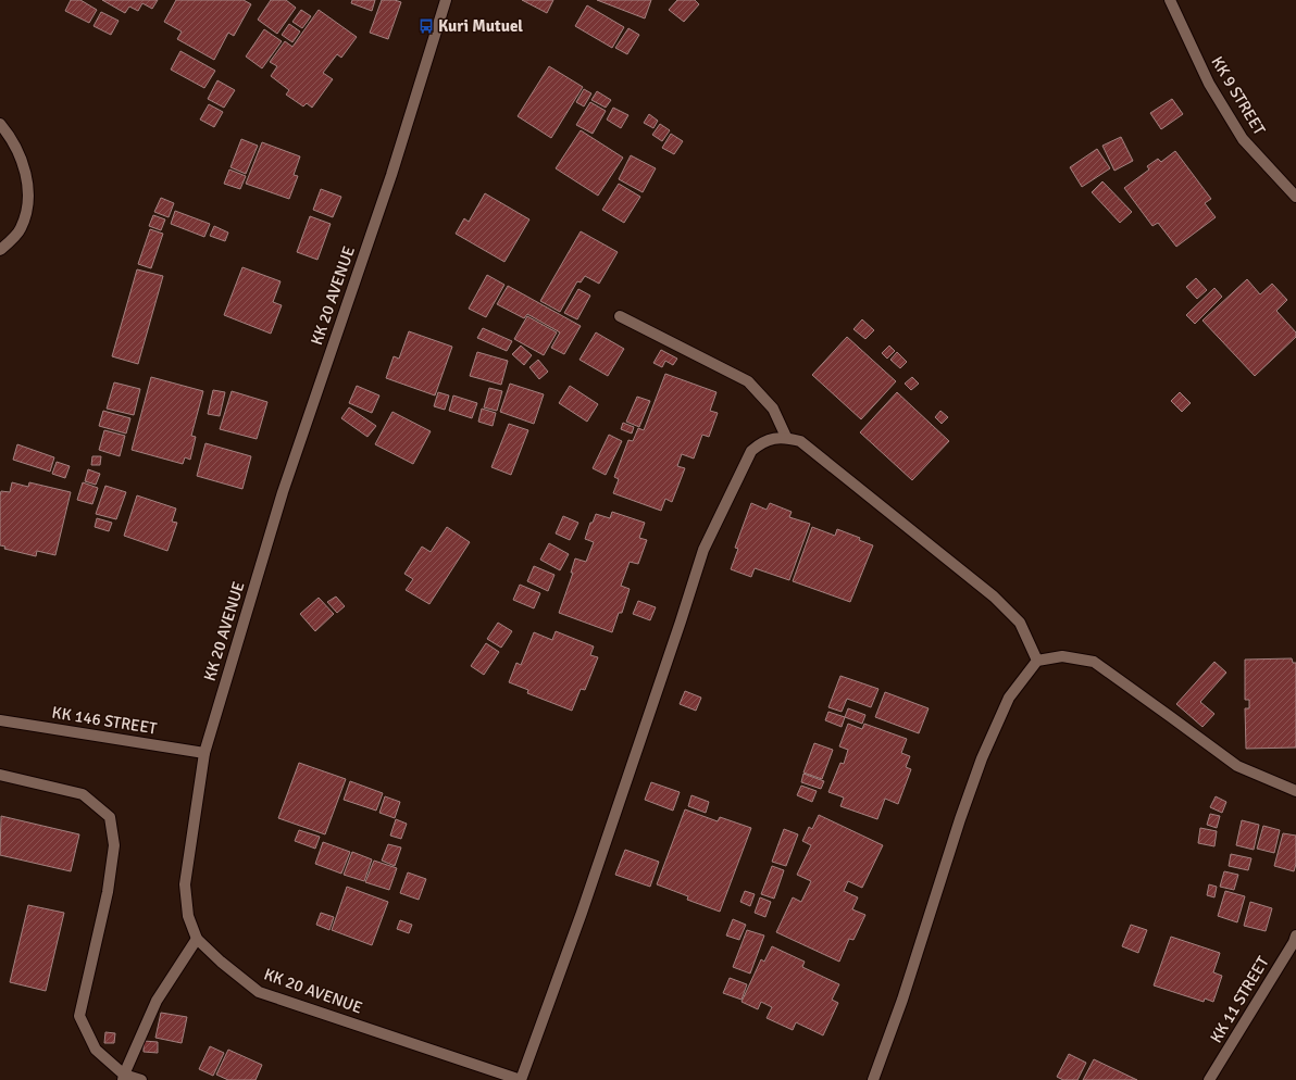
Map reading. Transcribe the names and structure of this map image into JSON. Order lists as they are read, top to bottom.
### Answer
{
  "streets": {
    "street": [
      "KK 9 STREET",
      "KK 20 AVENUE",
      "KK 146 STREET",
      "KK 11 STREET"
    ]
  },
  "crossings": [
    ["KK 20 AVENUE", "KK 146 STREET"]
  ],
  "places": {
    "bus stop": ["Kuri Mutuel"]
  }
}
